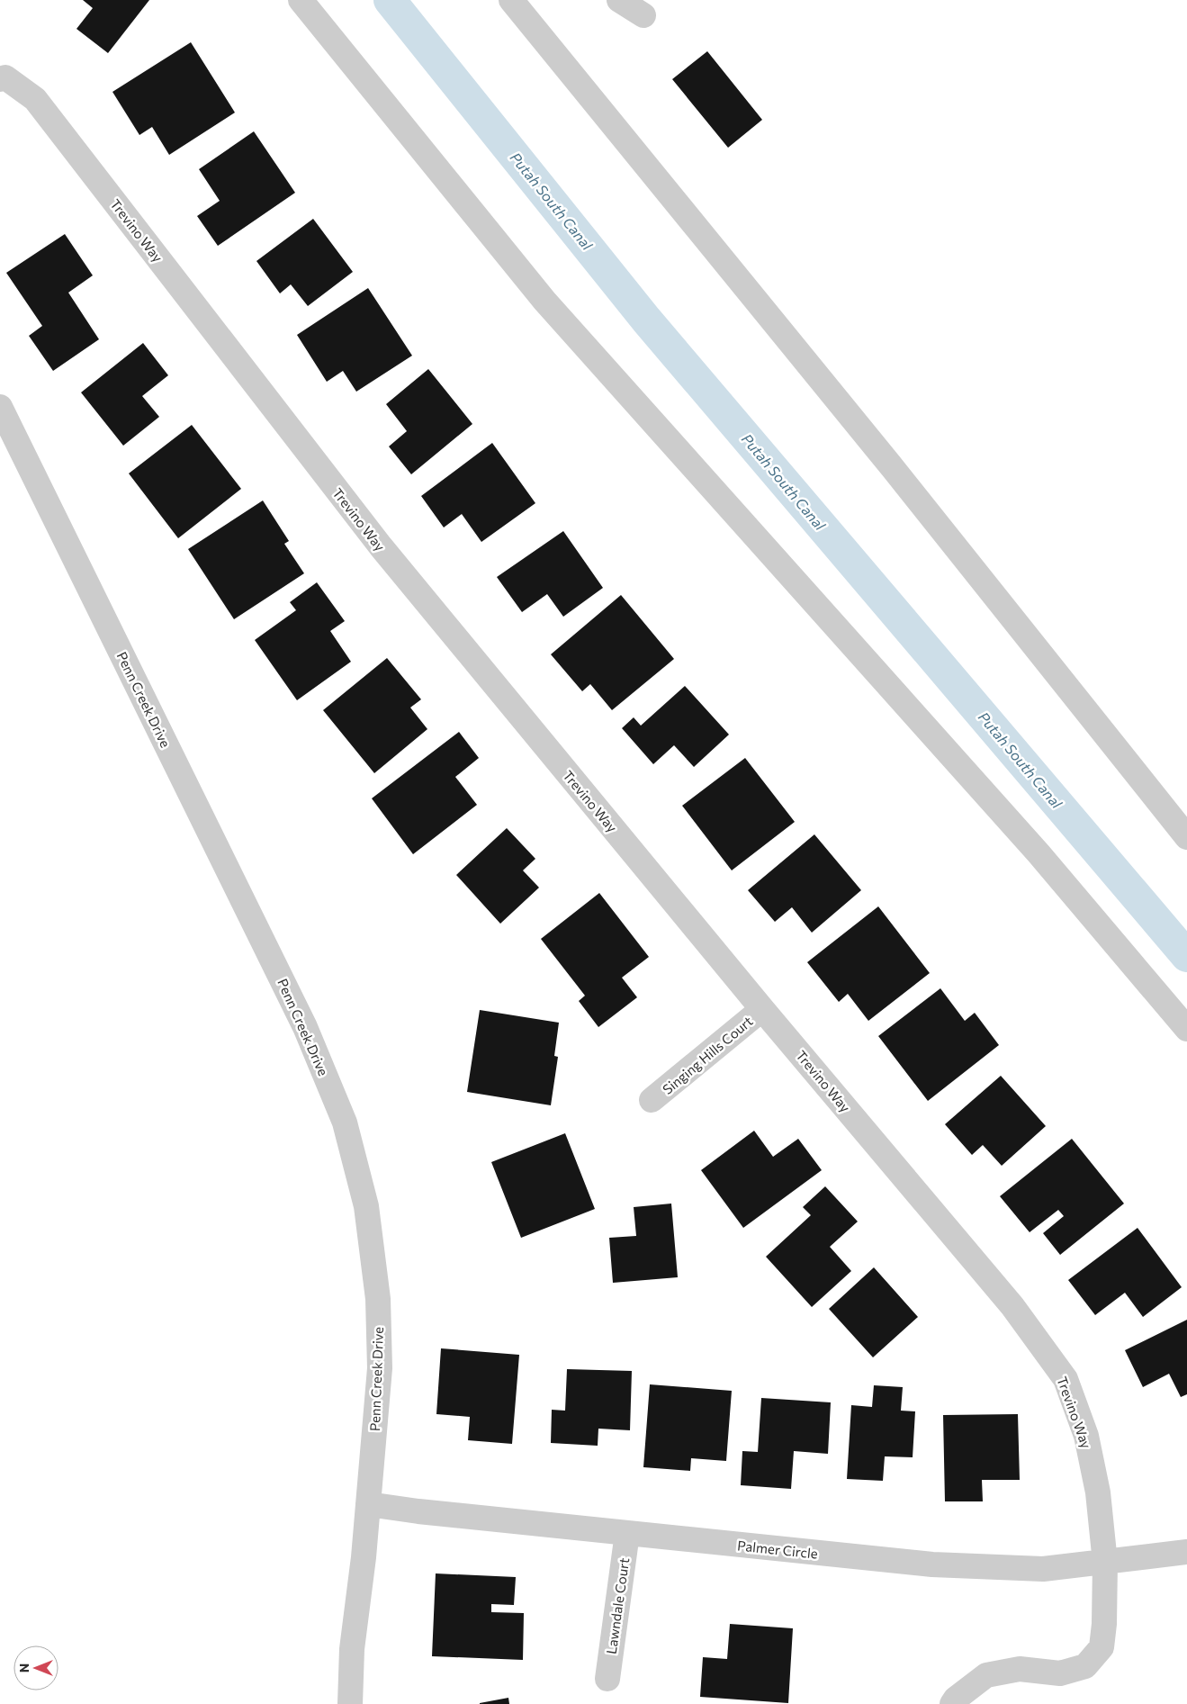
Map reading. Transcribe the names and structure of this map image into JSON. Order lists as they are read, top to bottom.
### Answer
{
  "streets": {
    "street": [
      "Trevino Way",
      "Penn Creek Drive",
      "Singing Hills Court",
      "Palmer Circle",
      "Lawndale Court"
    ]
  },
  "crossings": [
    ["Trevino Way", "Singing Hills Court"],
    ["Trevino Way", "Palmer Circle"],
    ["Penn Creek Drive", "Palmer Circle"],
    ["Palmer Circle", "Lawndale Court"]
  ],
  "water": ["Putah South Canal"],
  "north": "left"
}
